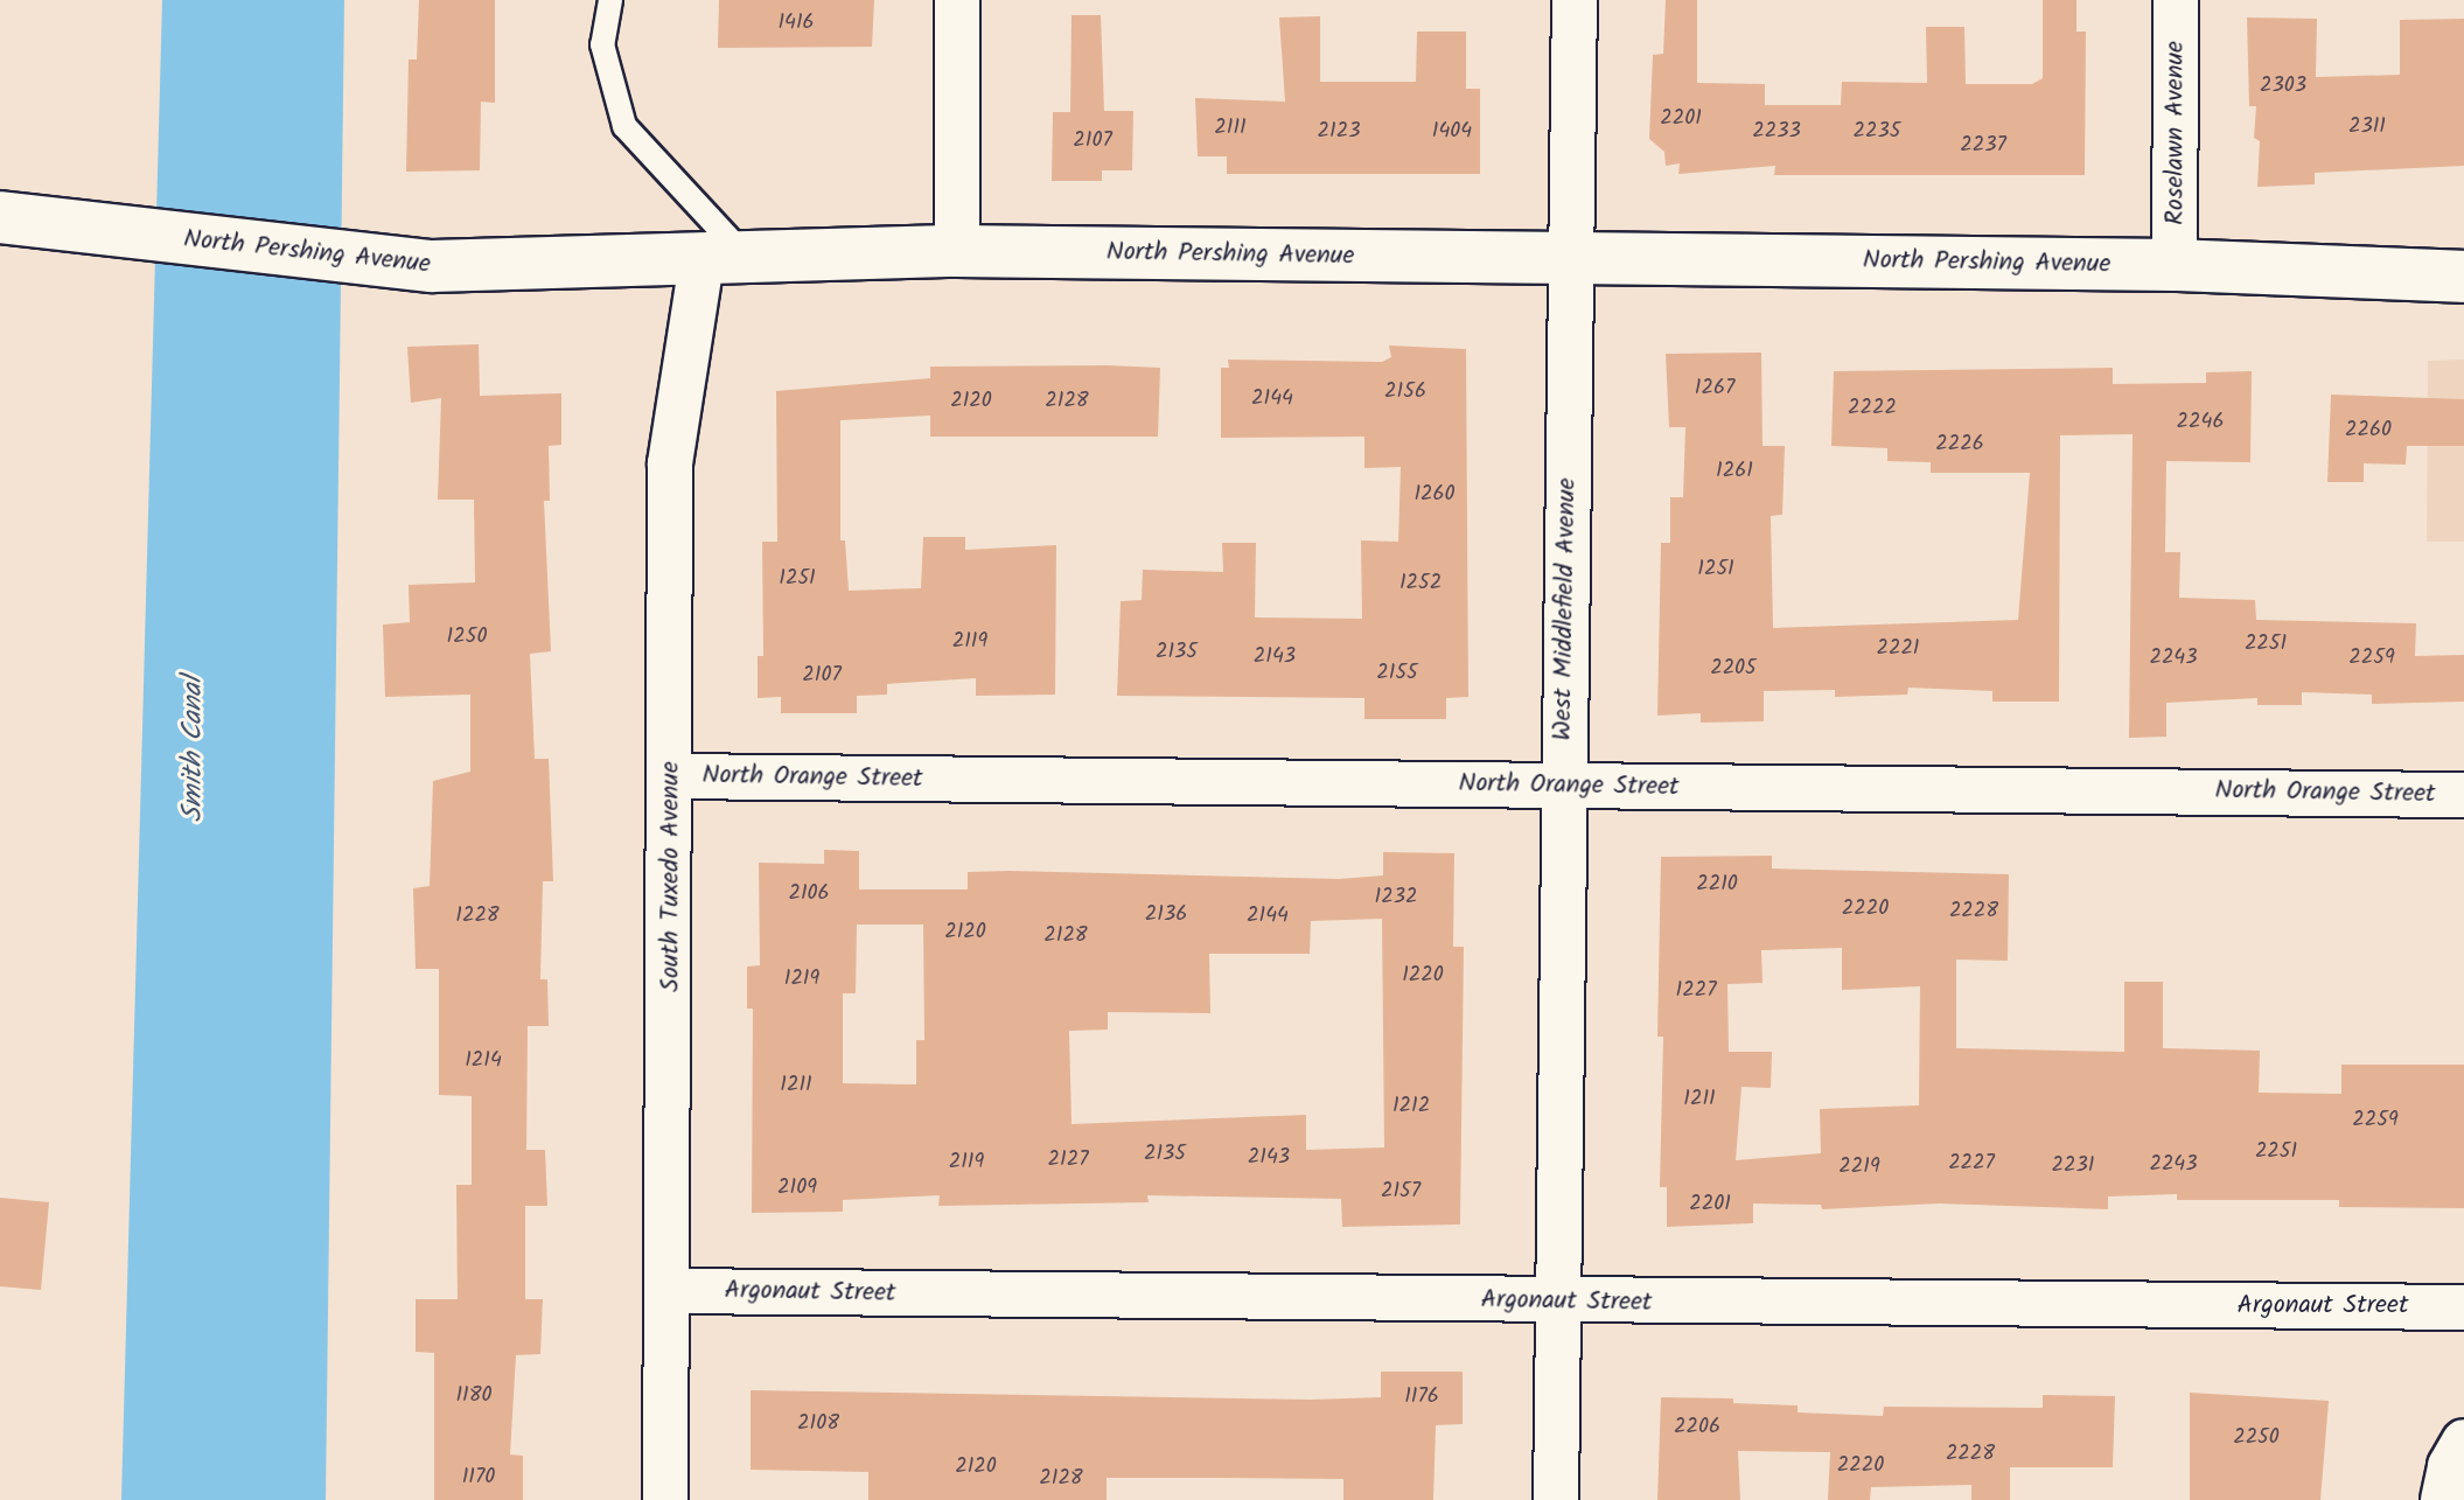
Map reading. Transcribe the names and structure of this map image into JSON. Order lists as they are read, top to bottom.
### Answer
{
  "streets": {
    "main road": ["North Pershing Avenue"],
    "street": [
      "Roselawn Avenue",
      "West Middlefield Avenue",
      "North Orange Street",
      "South Tuxedo Avenue",
      "Argonaut Street"
    ]
  },
  "crossings": [
    ["Roselawn Avenue", "North Pershing Avenue"],
    ["North Pershing Avenue", "West Middlefield Avenue"],
    ["North Pershing Avenue", "South Tuxedo Avenue"],
    ["West Middlefield Avenue", "North Orange Street"],
    ["West Middlefield Avenue", "Argonaut Street"],
    ["North Orange Street", "South Tuxedo Avenue"],
    ["South Tuxedo Avenue", "Argonaut Street"]
  ],
  "water": ["Smith Canal"],
  "house_numbers": [
    "1416",
    "2303",
    "2201",
    "2311",
    "2111",
    "2123",
    "1404",
    "2233",
    "2235",
    "2107",
    "2237",
    "1267",
    "2156",
    "2144",
    "2120",
    "2128",
    "2222",
    "2246",
    "2260",
    "2226",
    "1261",
    "1260",
    "1251",
    "1251",
    "1252",
    "1250",
    "2119",
    "2251",
    "2221",
    "2135",
    "2143",
    "2243",
    "2259",
    "2205",
    "2155",
    "2107",
    "2210",
    "2106",
    "1232",
    "2220",
    "2228",
    "2136",
    "1228",
    "2144",
    "2120",
    "2128",
    "1220",
    "1219",
    "1227",
    "1214",
    "1211",
    "1211",
    "1212",
    "2259",
    "2251",
    "2135",
    "2143",
    "2127",
    "2119",
    "2227",
    "2243",
    "2231",
    "2219",
    "2109",
    "2157",
    "2201",
    "1180",
    "1176",
    "2108",
    "2206",
    "2250",
    "2228",
    "2220",
    "2120",
    "1170",
    "2128"
  ]
}
